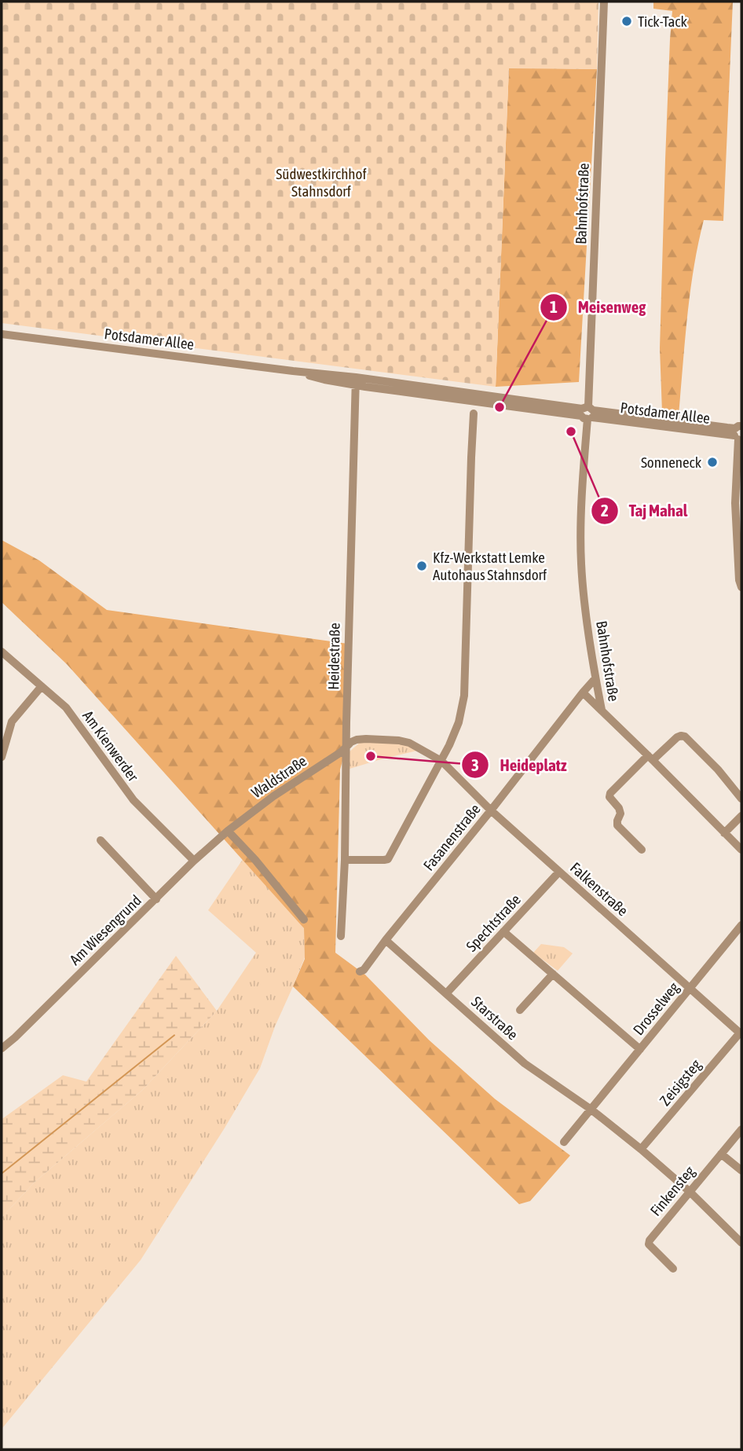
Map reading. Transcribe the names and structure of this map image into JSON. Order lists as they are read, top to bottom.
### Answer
{
  "streets": {
    "street": [
      "Bahnhofstraße",
      "Potsdamer Allee",
      "Heidestraße",
      "Am Kienwerder",
      "Waldstraße",
      "Fasanenstraße",
      "Falkenstraße",
      "Spechtstraße",
      "Am Wiesengrund",
      "Drosselweg",
      "Starstraße",
      "Zeisigsteg",
      "Finkensteg"
    ]
  },
  "crossings": [
    ["Bahnhofstraße", "Potsdamer Allee"],
    ["Bahnhofstraße", "Fasanenstraße"],
    ["Potsdamer Allee", "Heidestraße"],
    ["Heidestraße", "Waldstraße"],
    ["Am Kienwerder", "Am Wiesengrund"],
    ["Waldstraße", "Falkenstraße"],
    ["Waldstraße", "Am Wiesengrund"],
    ["Fasanenstraße", "Falkenstraße"],
    ["Fasanenstraße", "Starstraße"],
    ["Falkenstraße", "Spechtstraße"],
    ["Falkenstraße", "Drosselweg"],
    ["Falkenstraße", "Zeisigsteg"],
    ["Spechtstraße", "Starstraße"],
    ["Drosselweg", "Starstraße"],
    ["Starstraße", "Zeisigsteg"],
    ["Starstraße", "Finkensteg"]
  ],
  "parks": ["Südwestkirchhof Stahnsdorf"],
  "places": [
    "Tick-Tack",
    "Meisenweg",
    "Taj Mahal",
    "Sonneneck",
    "Kfz-Werkstatt Lemke Autohaus Stahnsdorf",
    "Heideplatz"
  ]
}
